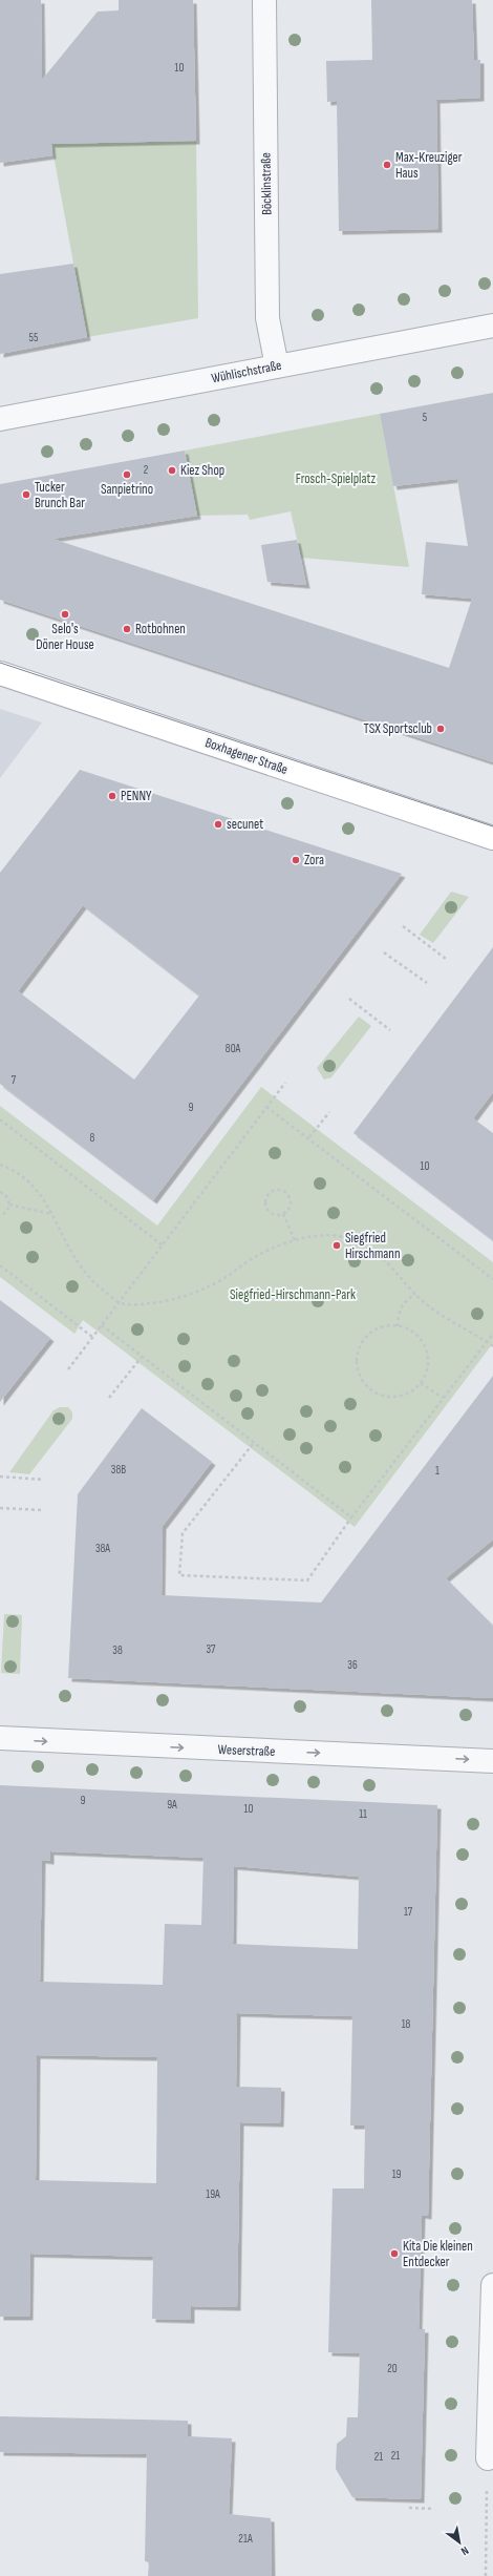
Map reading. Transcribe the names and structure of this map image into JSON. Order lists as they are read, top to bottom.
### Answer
{
  "streets": {
    "street": [
      "Böcklinstraße",
      "Wühlischstraße",
      "Boxhagener Straße",
      "Weserstraße"
    ]
  },
  "crossings": [
    ["Böcklinstraße", "Wühlischstraße"]
  ],
  "one_way": ["Weserstraße"],
  "parks": ["Frosch-Spielplatz", "Siegfried-Hirschmann-Park"],
  "places": [
    "Max-Kreuziger Haus",
    "Kiez Shop",
    "Sanpietrino",
    "Tucker Brunch Bar",
    "Selo's Döner House",
    "Rotbohnen",
    "TSX Sportsclub",
    "PENNY",
    "secunet",
    "Zora",
    "Siegfried Hirschmann",
    "Kita Die kleinen Entdecker"
  ],
  "house_numbers": [
    "10",
    "55",
    "5",
    "2",
    "80A",
    "7",
    "9",
    "8",
    "10",
    "38B",
    "1",
    "38A",
    "37",
    "38",
    "36",
    "9",
    "9A",
    "10",
    "11",
    "17",
    "18",
    "19",
    "19A",
    "20",
    "21",
    "21",
    "21A"
  ],
  "north": "bottom right"
}
